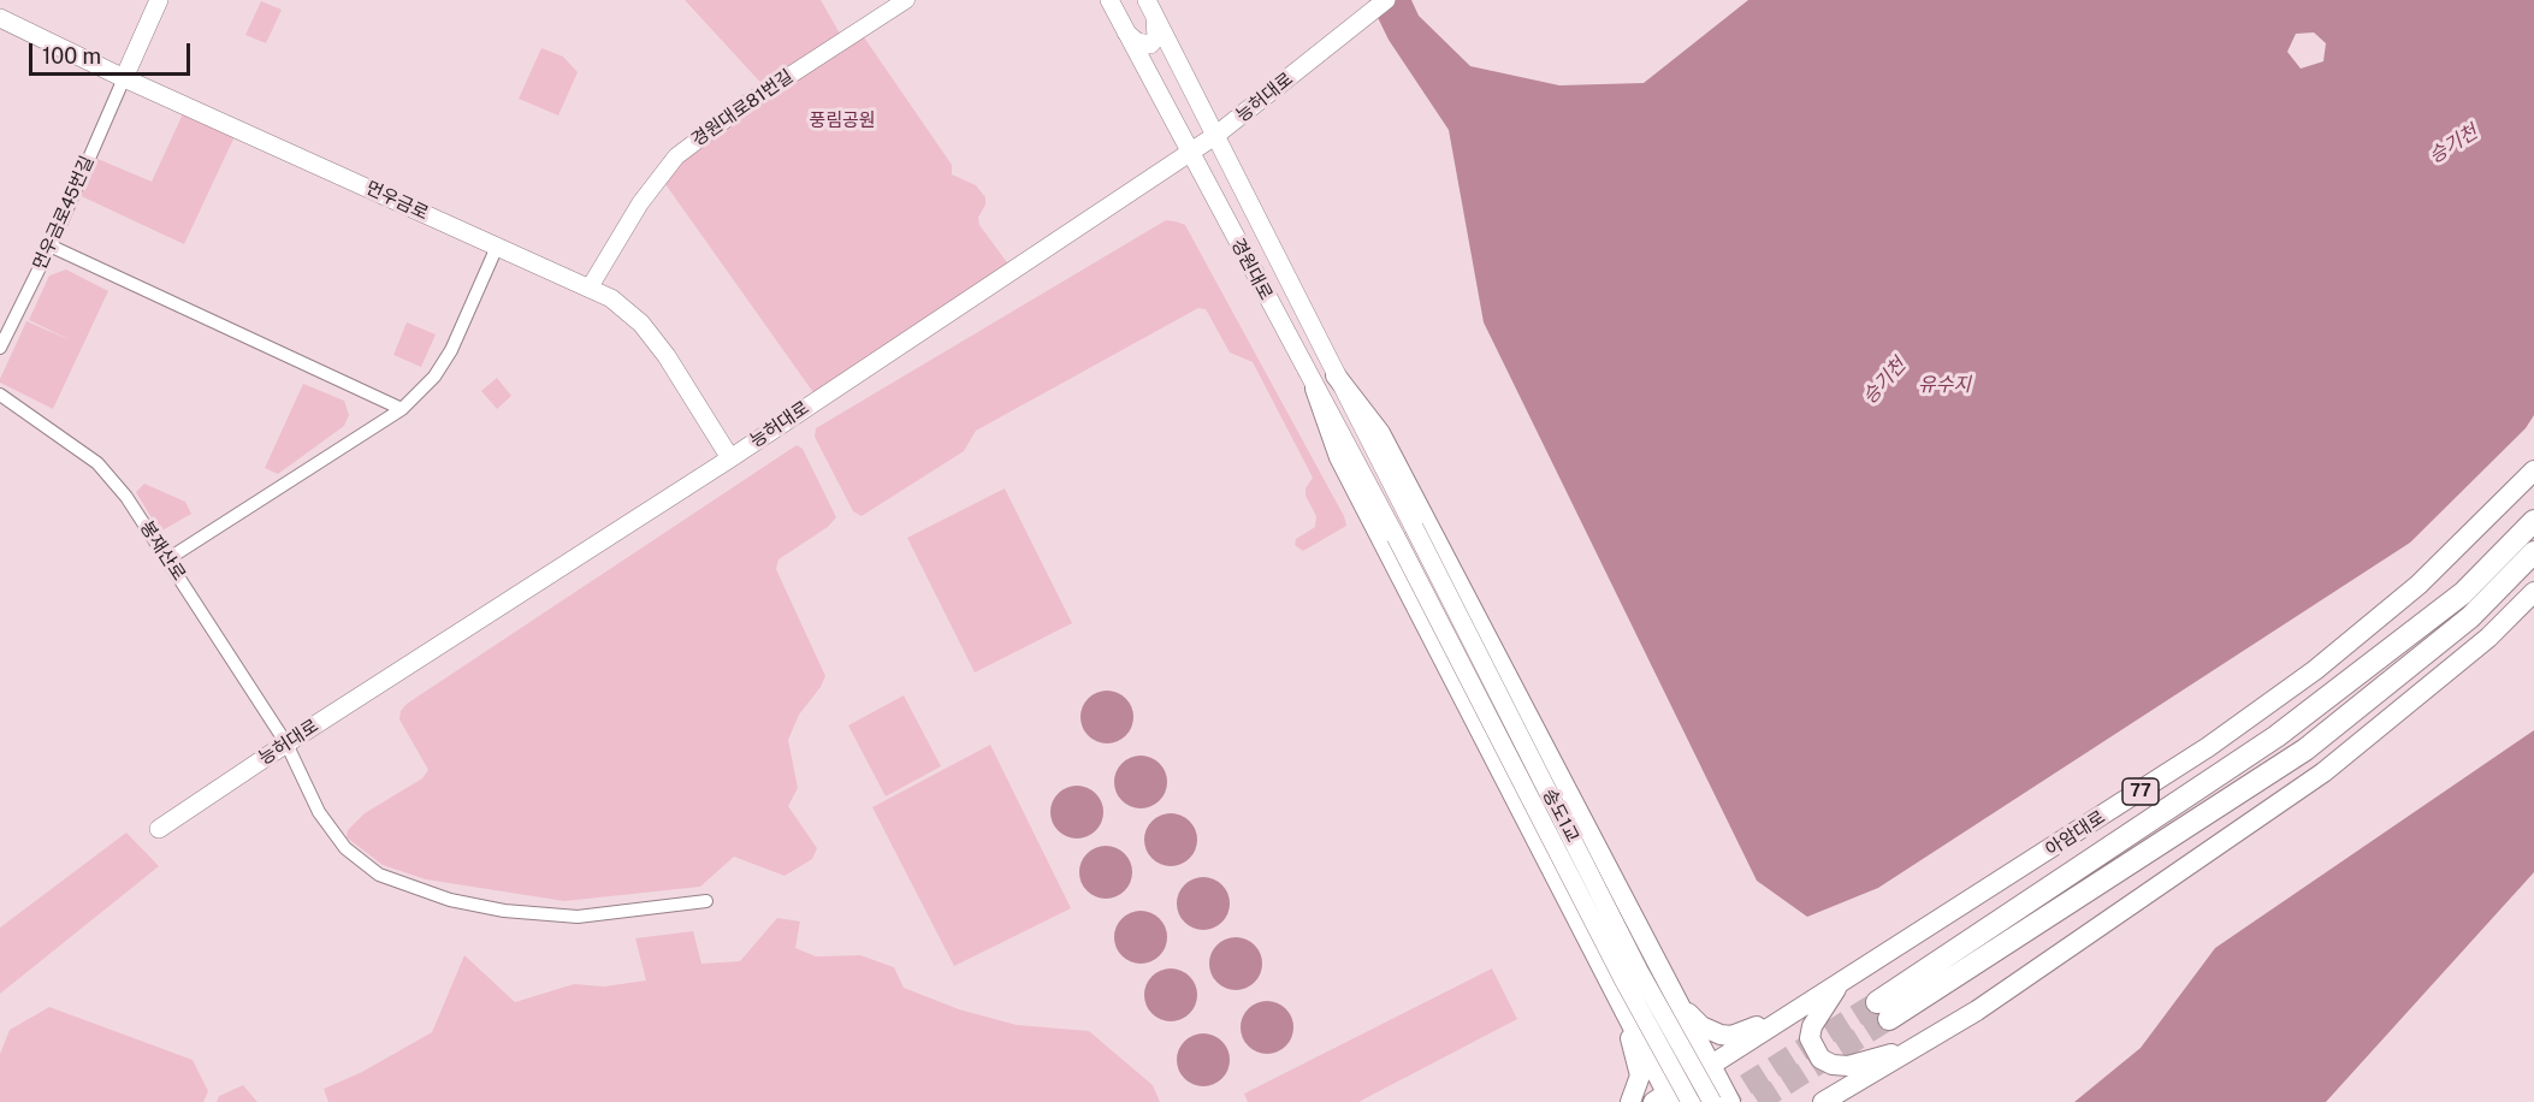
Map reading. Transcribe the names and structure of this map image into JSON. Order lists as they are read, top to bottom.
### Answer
{
  "streets": {
    "highway": ["아암대로"],
    "main road": [
      "능허대로",
      "먼우금로",
      "경원대로",
      "77",
      "송도1교"
    ],
    "street": ["경원대로81번길", "먼우금로45번길", "봉재산로"]
  },
  "crossings": [
    ["능허대로", "먼우금로"],
    ["능허대로", "경원대로"],
    ["능허대로", "봉재산로"],
    ["경원대로81번길", "먼우금로"],
    ["먼우금로", "먼우금로45번길"],
    ["경원대로", "송도1교"]
  ],
  "water": ["승기천", "유수지"],
  "parks": ["풍림공원"],
  "scale_bar": "100 m"
}
